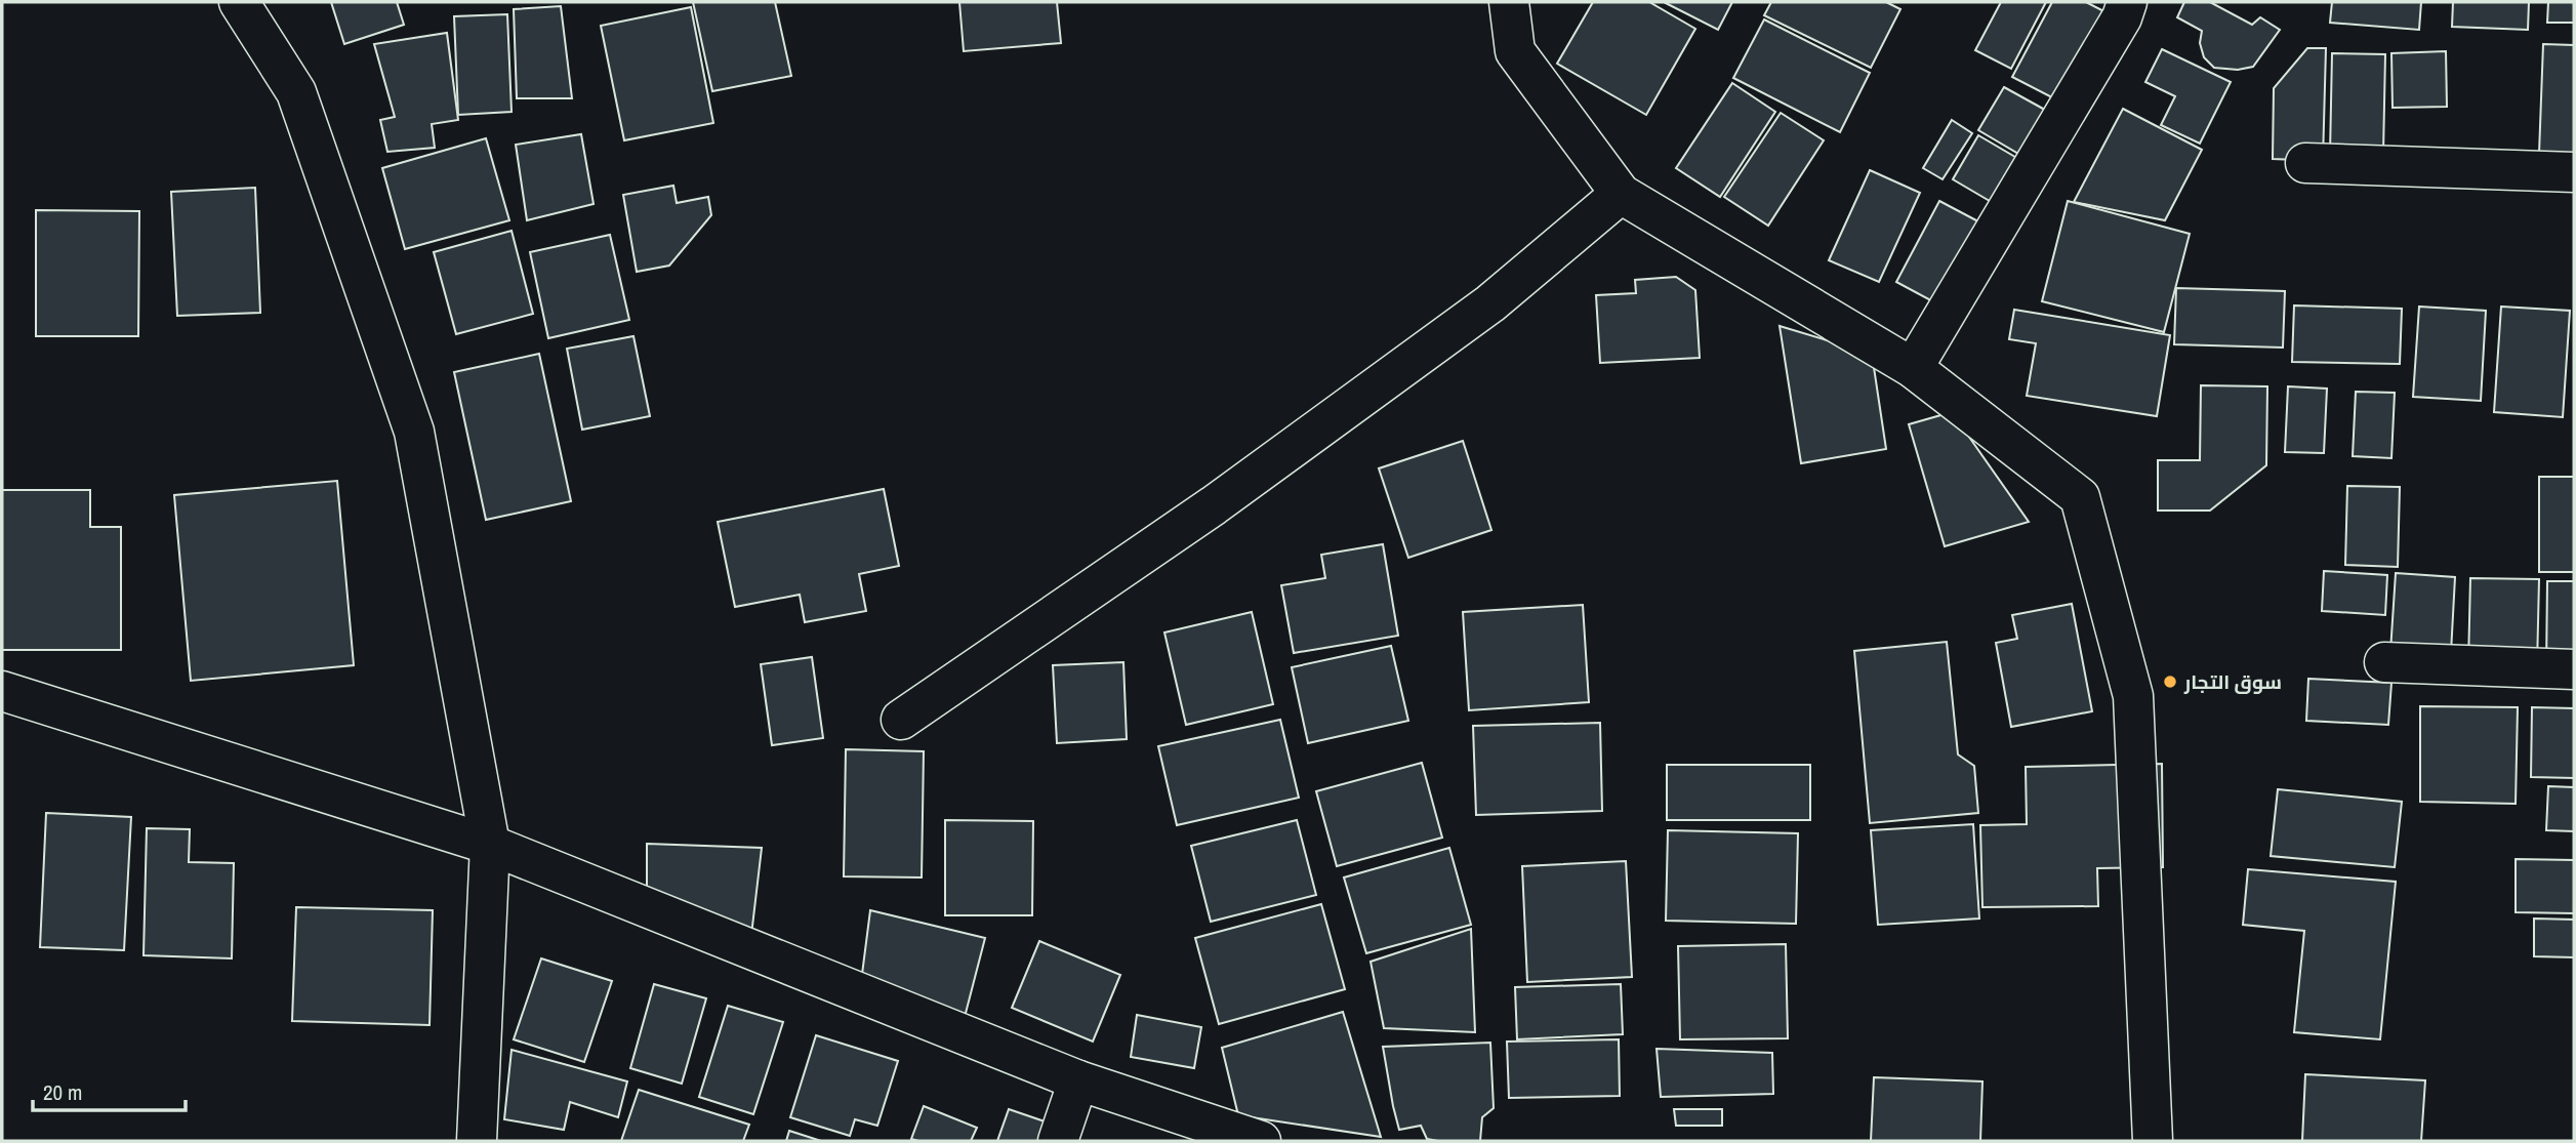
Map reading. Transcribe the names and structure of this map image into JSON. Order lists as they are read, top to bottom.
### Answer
{
  "places": ["سوق التجار"],
  "scale_bar": "20 m"
}
